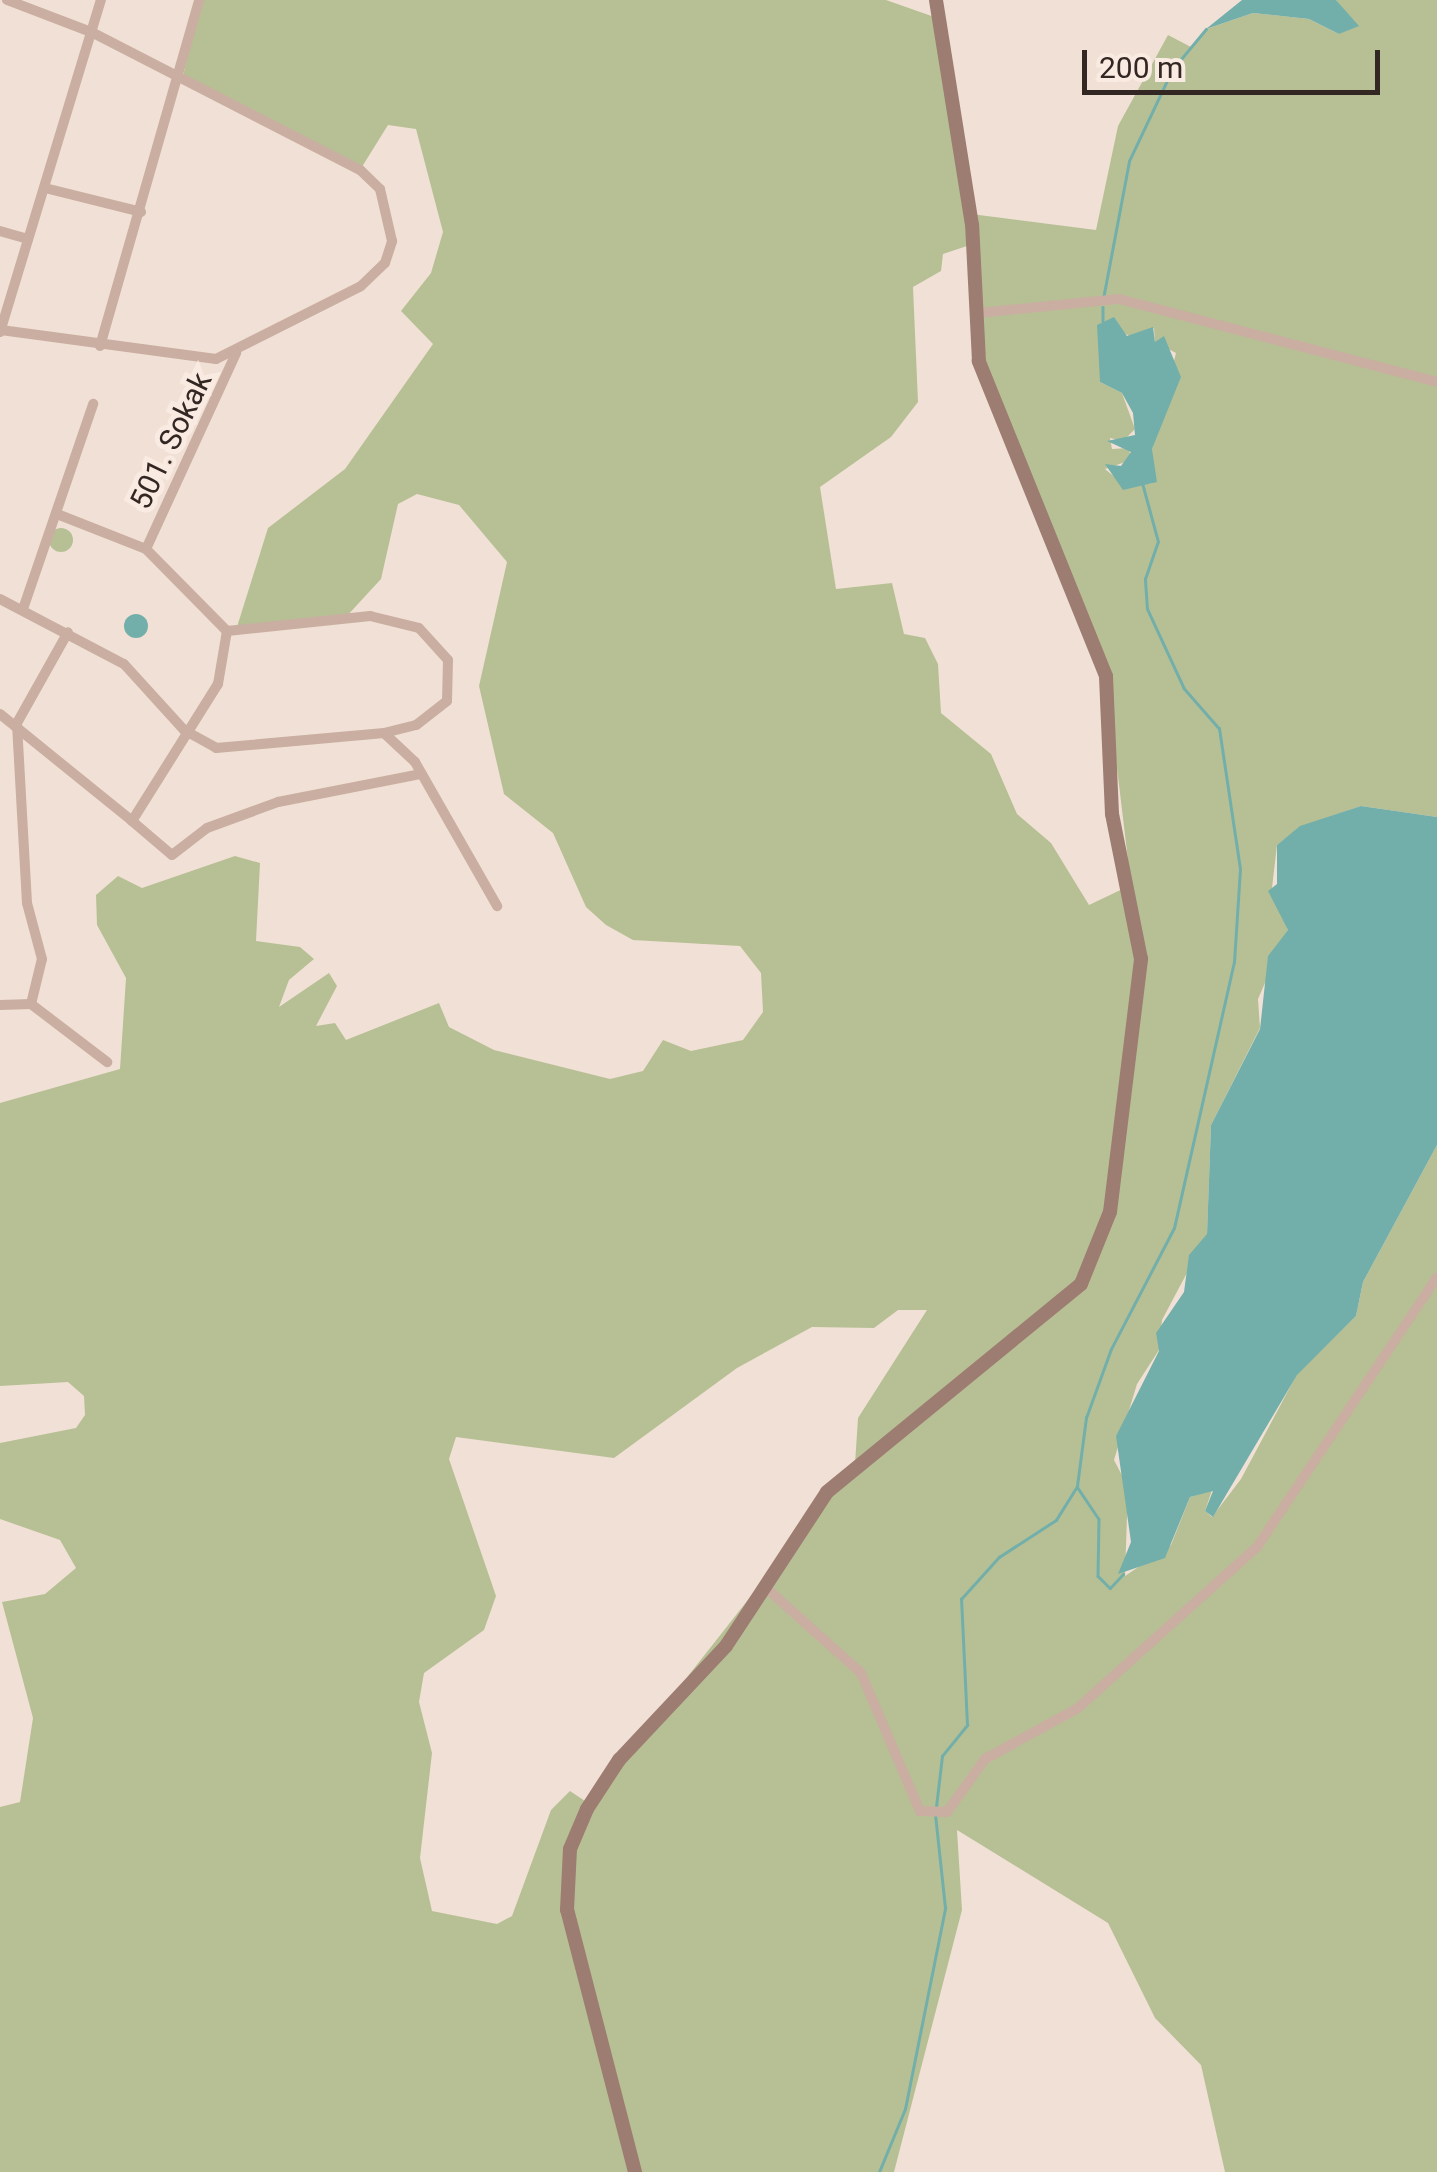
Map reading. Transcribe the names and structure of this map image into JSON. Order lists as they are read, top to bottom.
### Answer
{
  "streets": {
    "street": ["501. Sokak"]
  },
  "scale_bar": "200 m"
}
